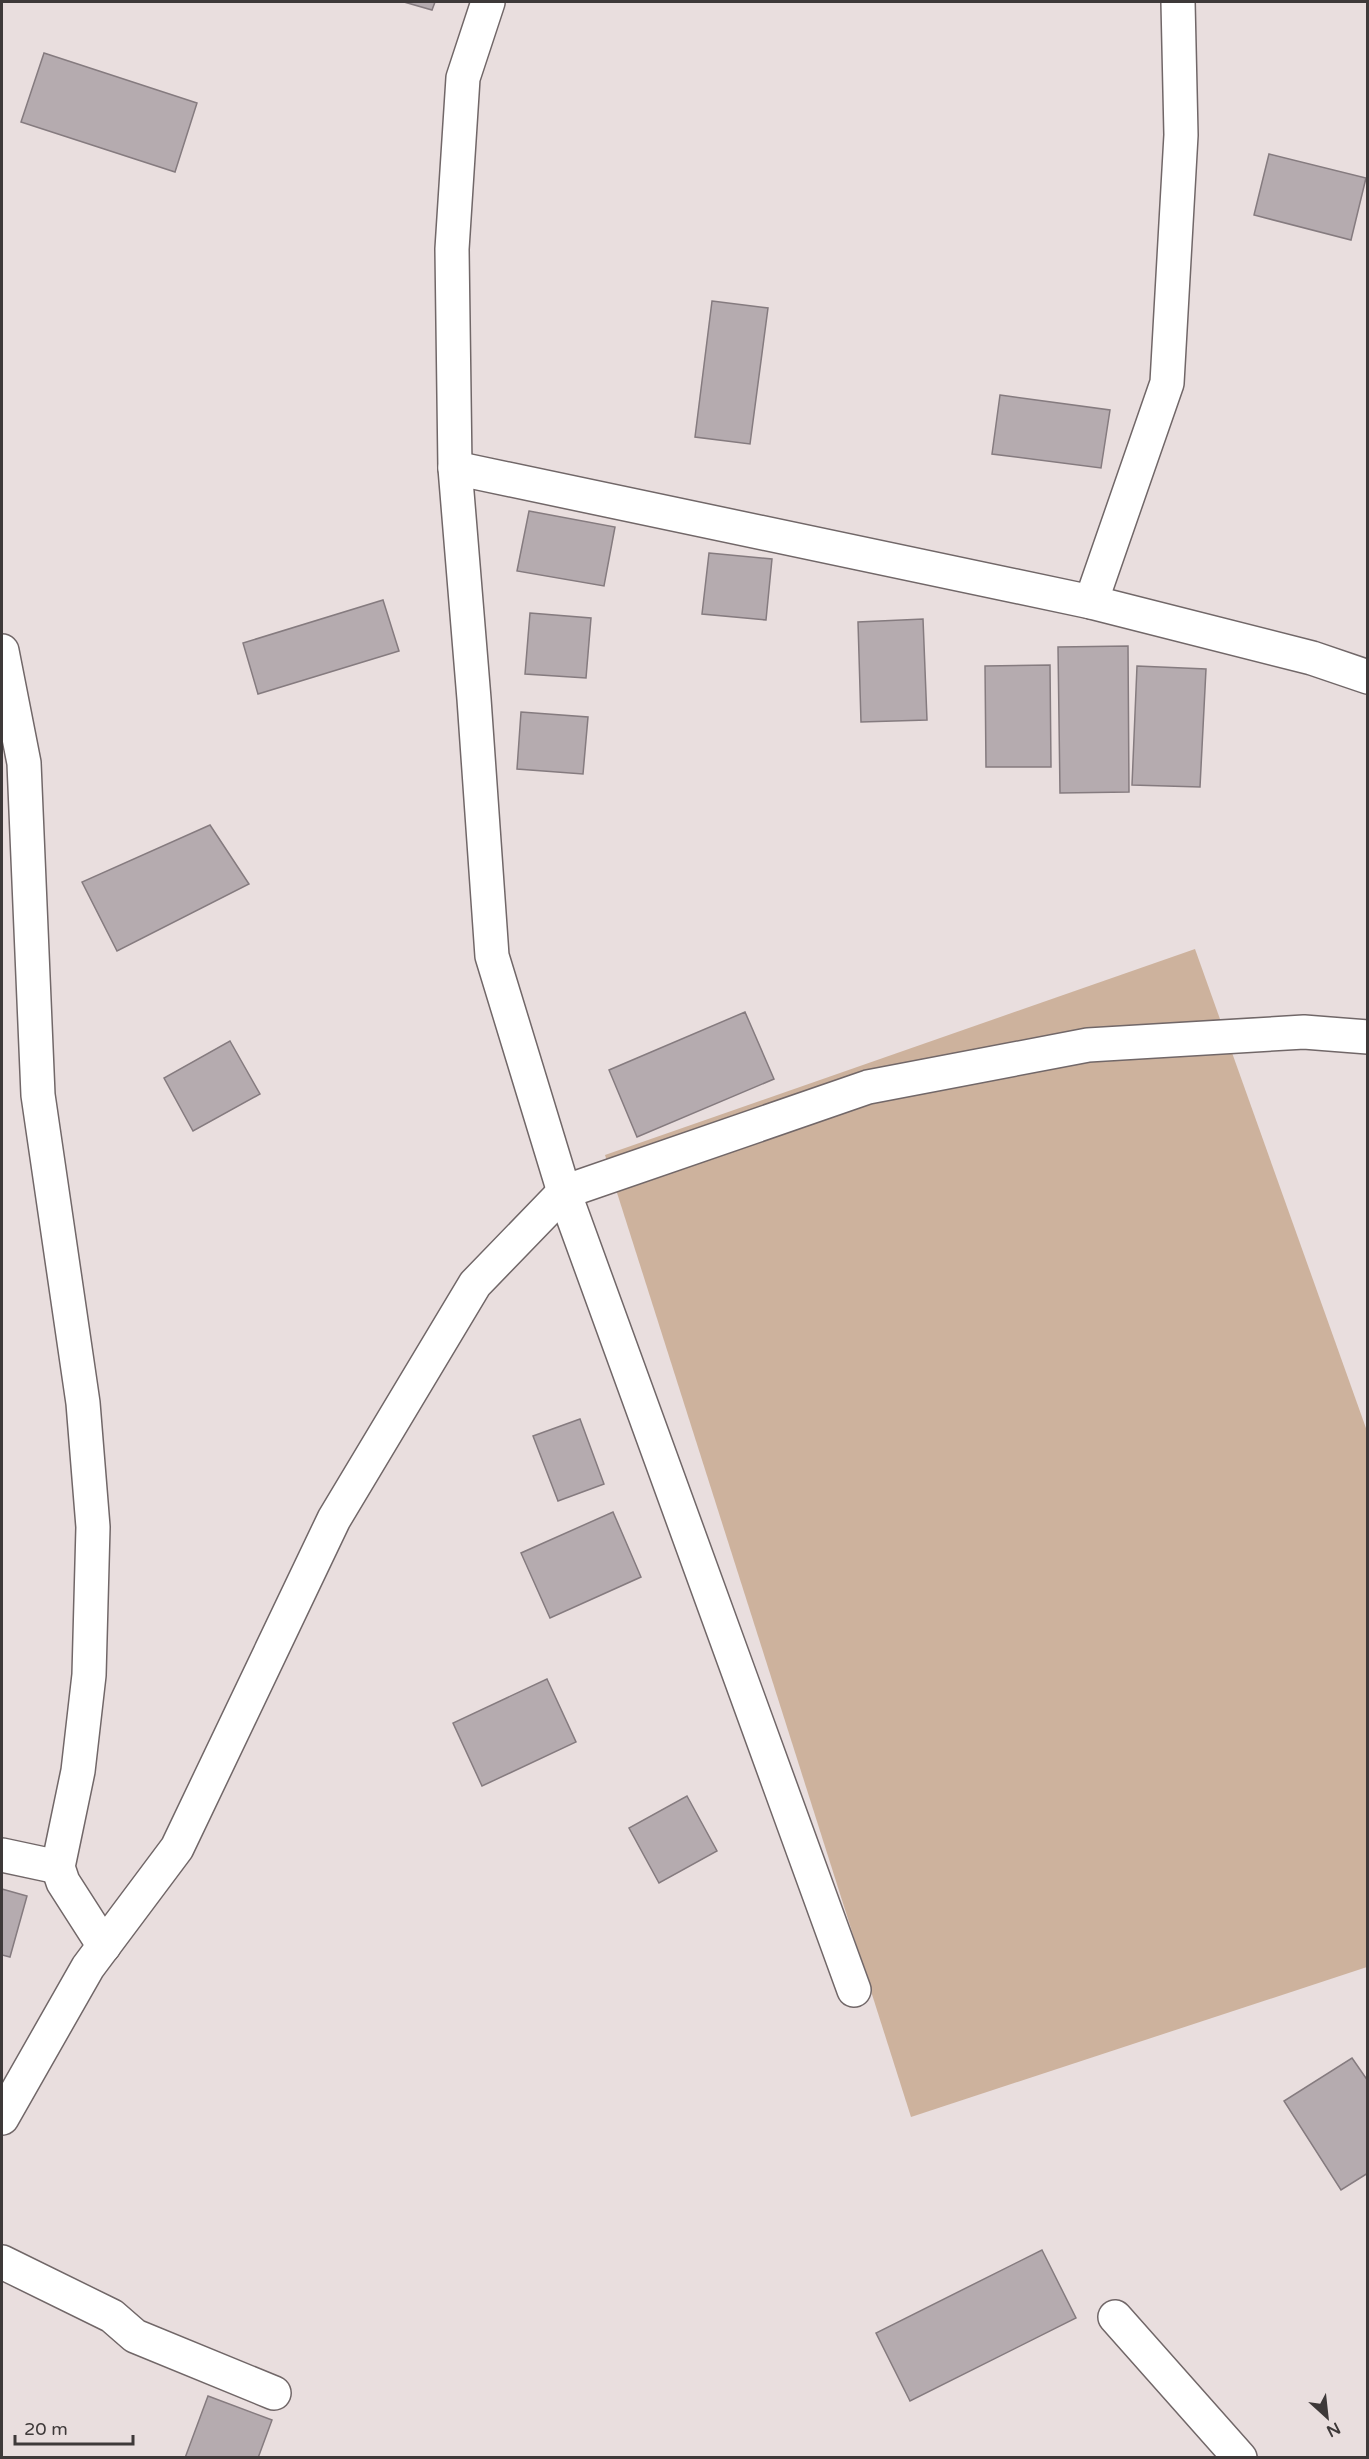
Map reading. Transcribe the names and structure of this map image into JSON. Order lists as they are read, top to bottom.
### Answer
{
  "scale_bar": "20 m",
  "north": "bottom right"
}
